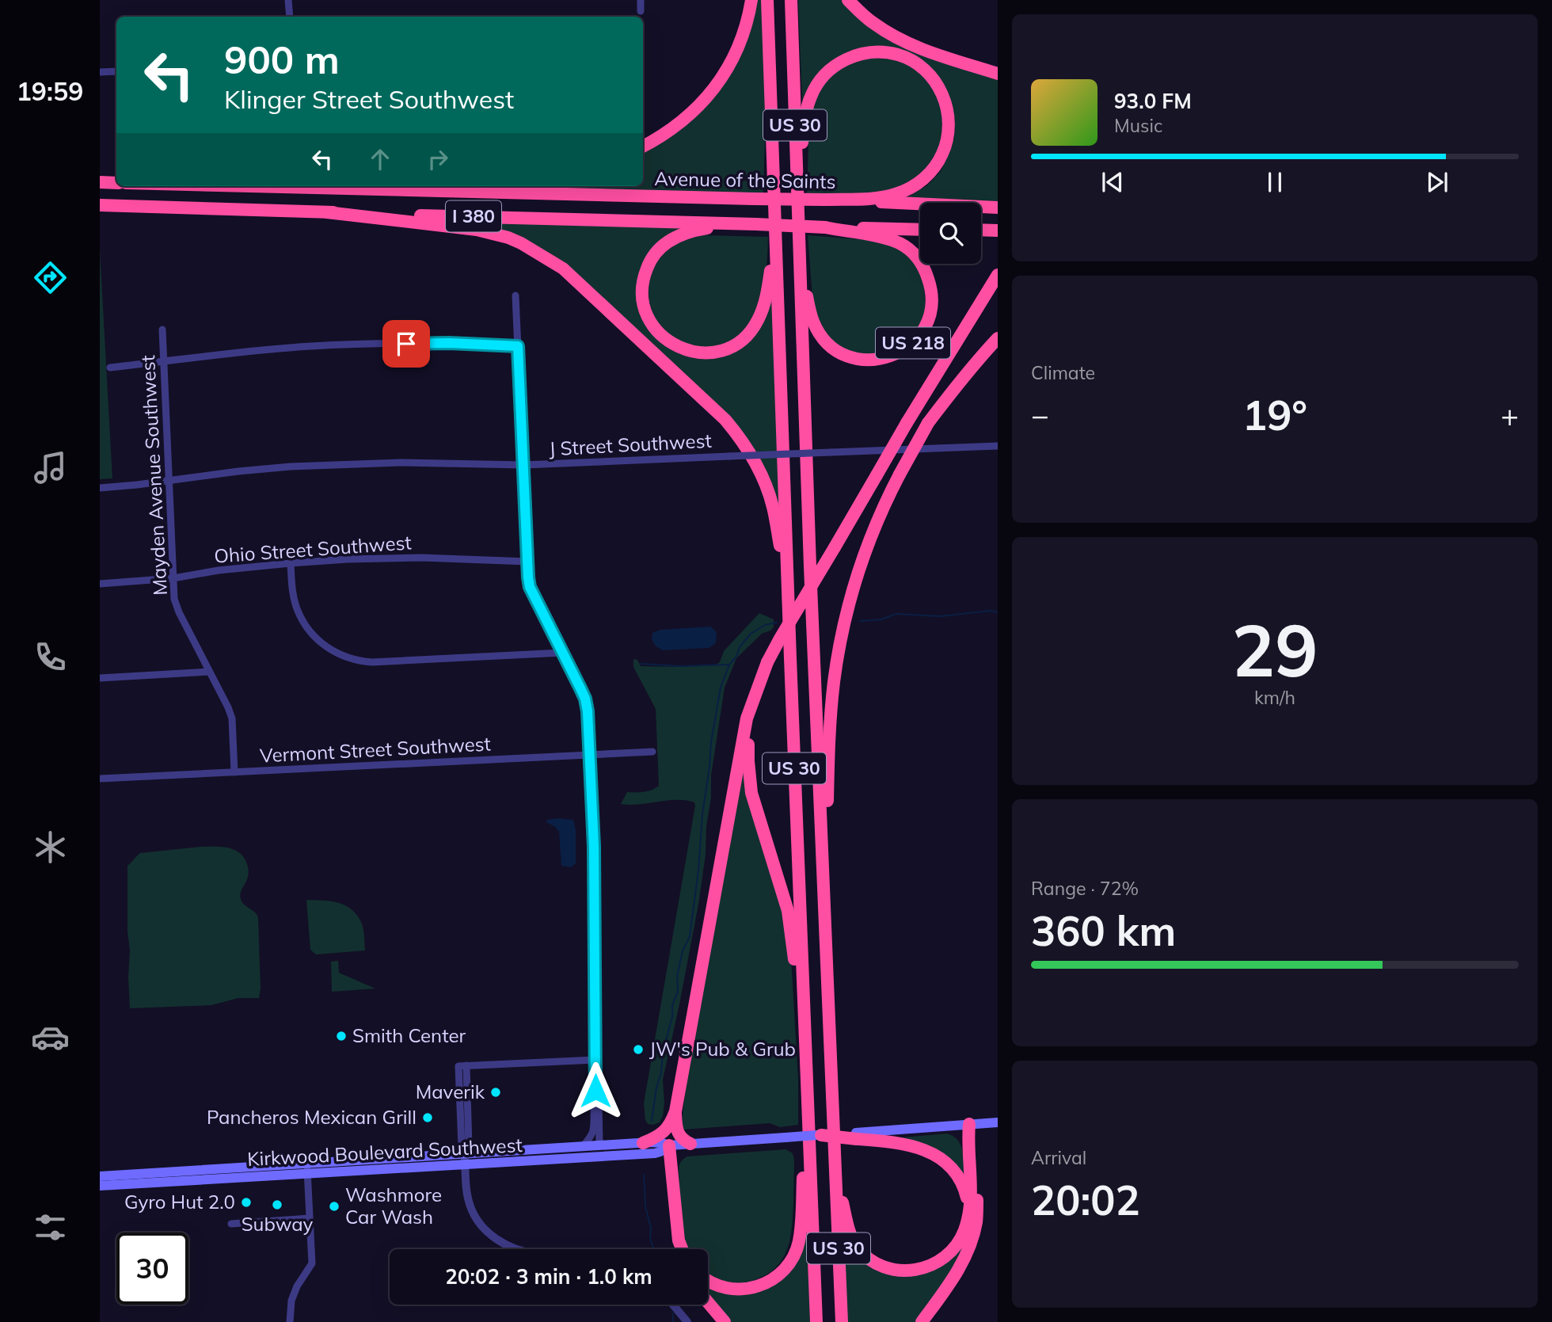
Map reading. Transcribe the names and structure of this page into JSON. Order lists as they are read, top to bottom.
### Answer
{
  "streets": {
    "highway": [
      "US 30",
      "Avenue of the Saints",
      "I 380",
      "US 218"
    ],
    "main road": ["Kirkwood Boulevard Southwest"],
    "street": [
      "J Street Southwest",
      "Mayden Avenue Southwest",
      "Ohio Street Southwest",
      "Vermont Street Southwest"
    ]
  },
  "crossings": [
    ["US 30", "US 218"],
    ["I 380", "US 218"],
    ["J Street Southwest", "Mayden Avenue Southwest"],
    ["Mayden Avenue Southwest", "Ohio Street Southwest"],
    ["Mayden Avenue Southwest", "Vermont Street Southwest"]
  ],
  "places": [
    "Smith Center",
    "JW's Pub & Grub",
    "Maverik",
    "Pancheros Mexican Grill",
    "Gyro Hut 2.0",
    "Subway",
    "Washmore Car Wash"
  ],
  "page": {
    "tabs": "19:59",
    "turn": ["900 m", "Klinger Street Southwest"],
    "song": ["93.0 FM", "Music"],
    "tile": [
      "Climate",
      ["29", "km/h"],
      ["Range · 72%", "360 km"],
      ["Arrival", "20:02"]
    ],
    "heat": ["−", "19°", "+"],
    "limit": "30",
    "trip": "20:02 · 3 min · 1.0 km"
  }
}
